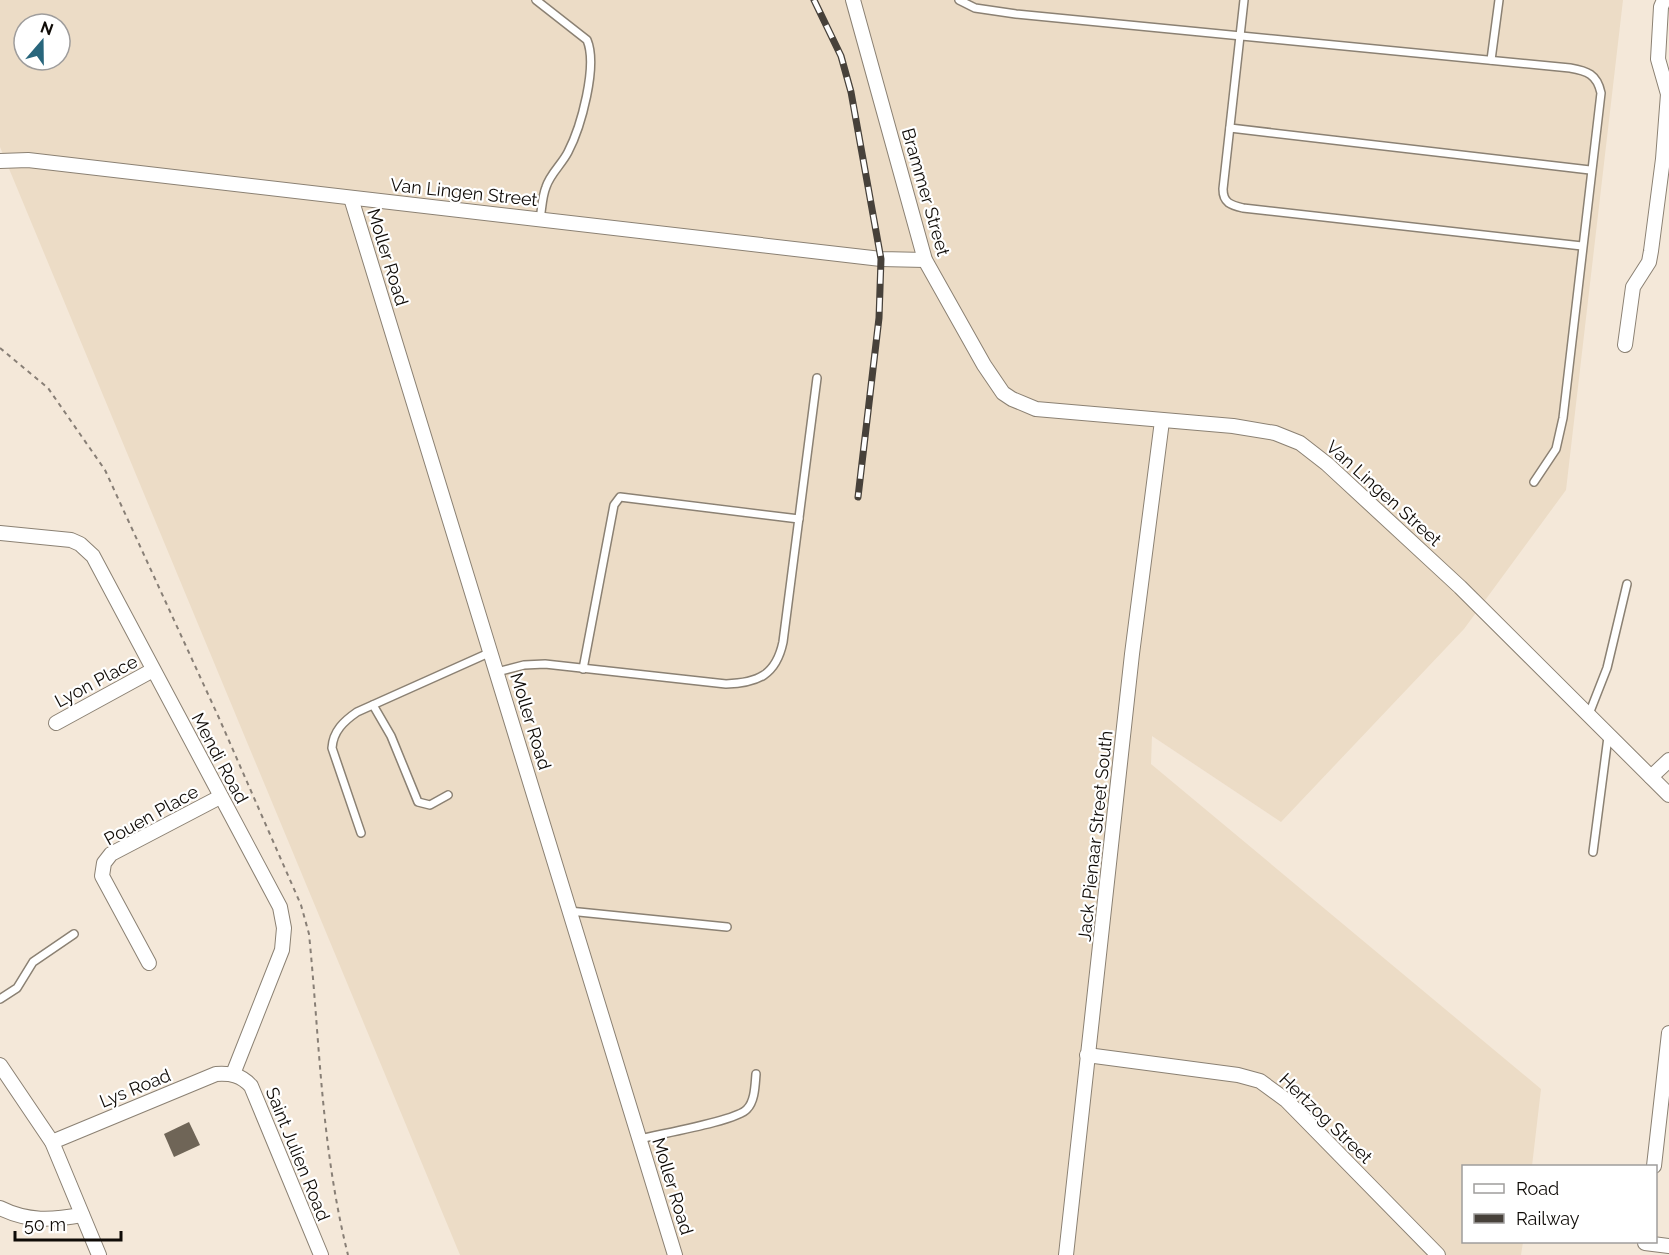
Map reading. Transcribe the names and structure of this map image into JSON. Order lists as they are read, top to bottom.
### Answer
{
  "streets": {
    "street": [
      "Van Lingen Street",
      "Brammer Street",
      "Moller Road",
      "Lyon Place",
      "Mendi Road",
      "Pouen Place",
      "Jack Pienaar Street South",
      "Lys Road",
      "Hertzog Street",
      "Saint Julien Road"
    ]
  },
  "crossings": [
    ["Van Lingen Street", "Brammer Street"],
    ["Van Lingen Street", "Moller Road"],
    ["Van Lingen Street", "Jack Pienaar Street South"],
    ["Lyon Place", "Mendi Road"],
    ["Mendi Road", "Pouen Place"],
    ["Mendi Road", "Lys Road"],
    ["Mendi Road", "Saint Julien Road"],
    ["Jack Pienaar Street South", "Hertzog Street"],
    ["Lys Road", "Saint Julien Road"]
  ],
  "legend": ["Road", "Railway"],
  "scale_bar": "50 m",
  "north": "top"
}
